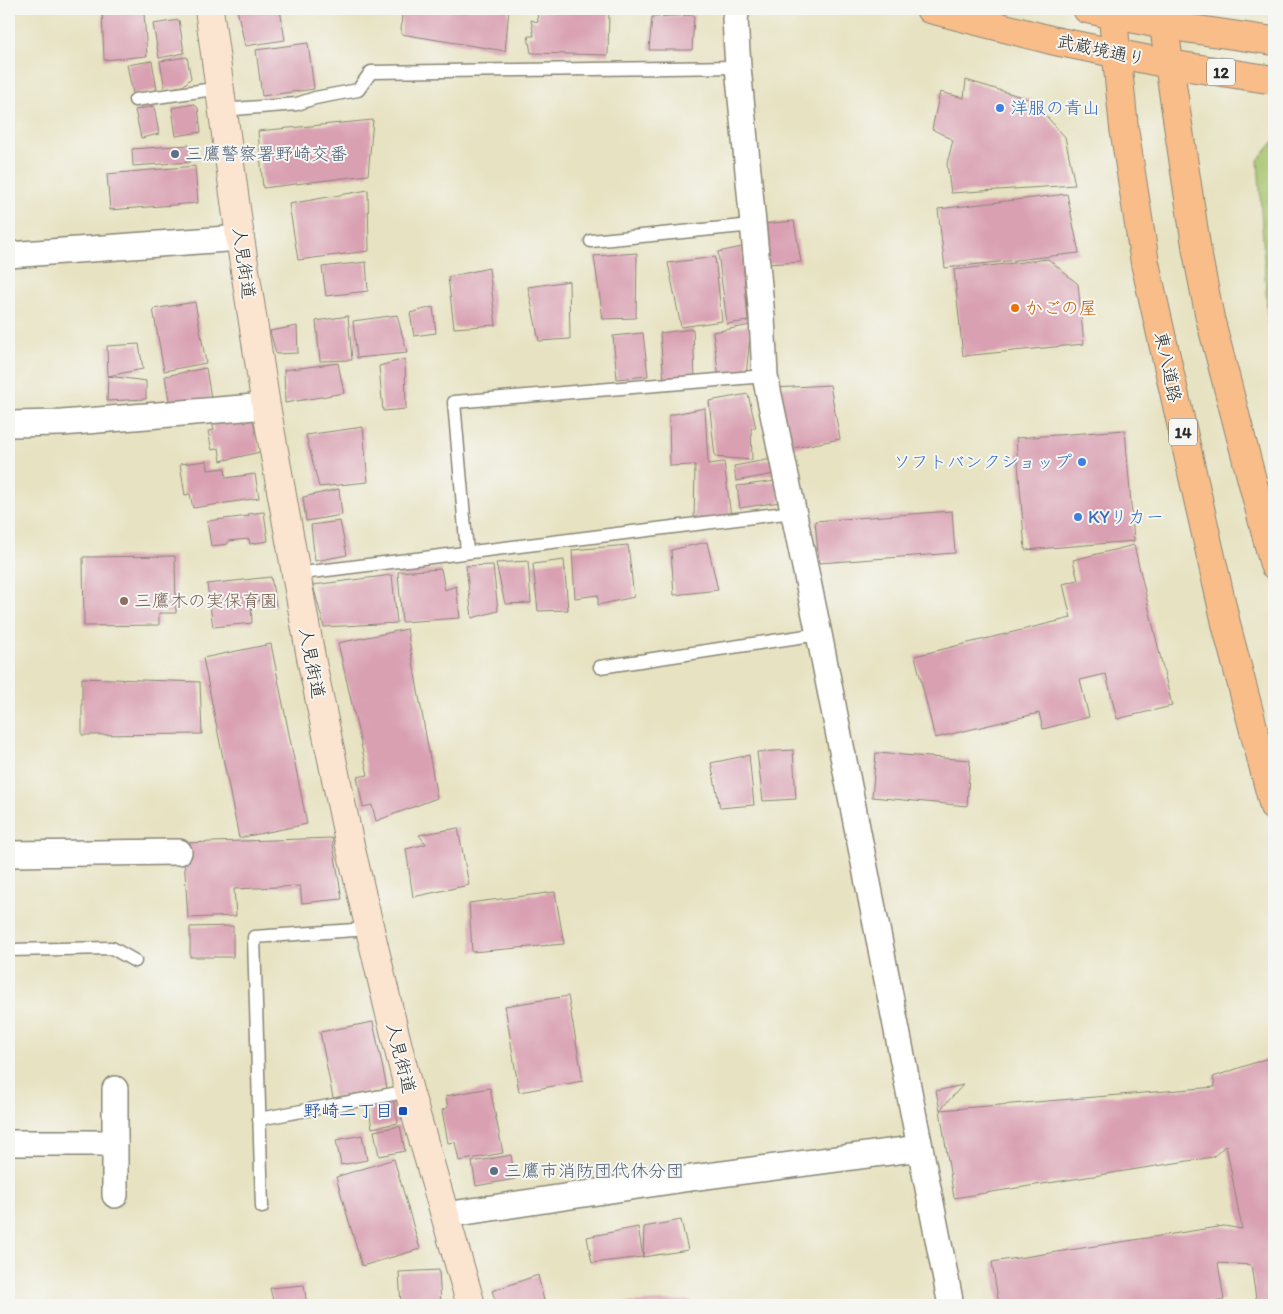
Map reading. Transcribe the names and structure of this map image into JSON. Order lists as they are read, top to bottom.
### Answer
{
  "streets": {
    "main road": [
      "武蔵境通り",
      "12",
      "人見街道",
      "東八道路",
      "14"
    ]
  },
  "crossings": [
    ["武蔵境通り", "東八道路"]
  ],
  "places": {
    "other": [
      "洋服の青山",
      "三鷹警察署野崎交番",
      "かごの屋",
      "ソフトバンクショップ",
      "KYリカー",
      "三鷹木の実保育園",
      "三鷹市消防団代休分団"
    ],
    "transit": ["野崎二丁目"]
  }
}
